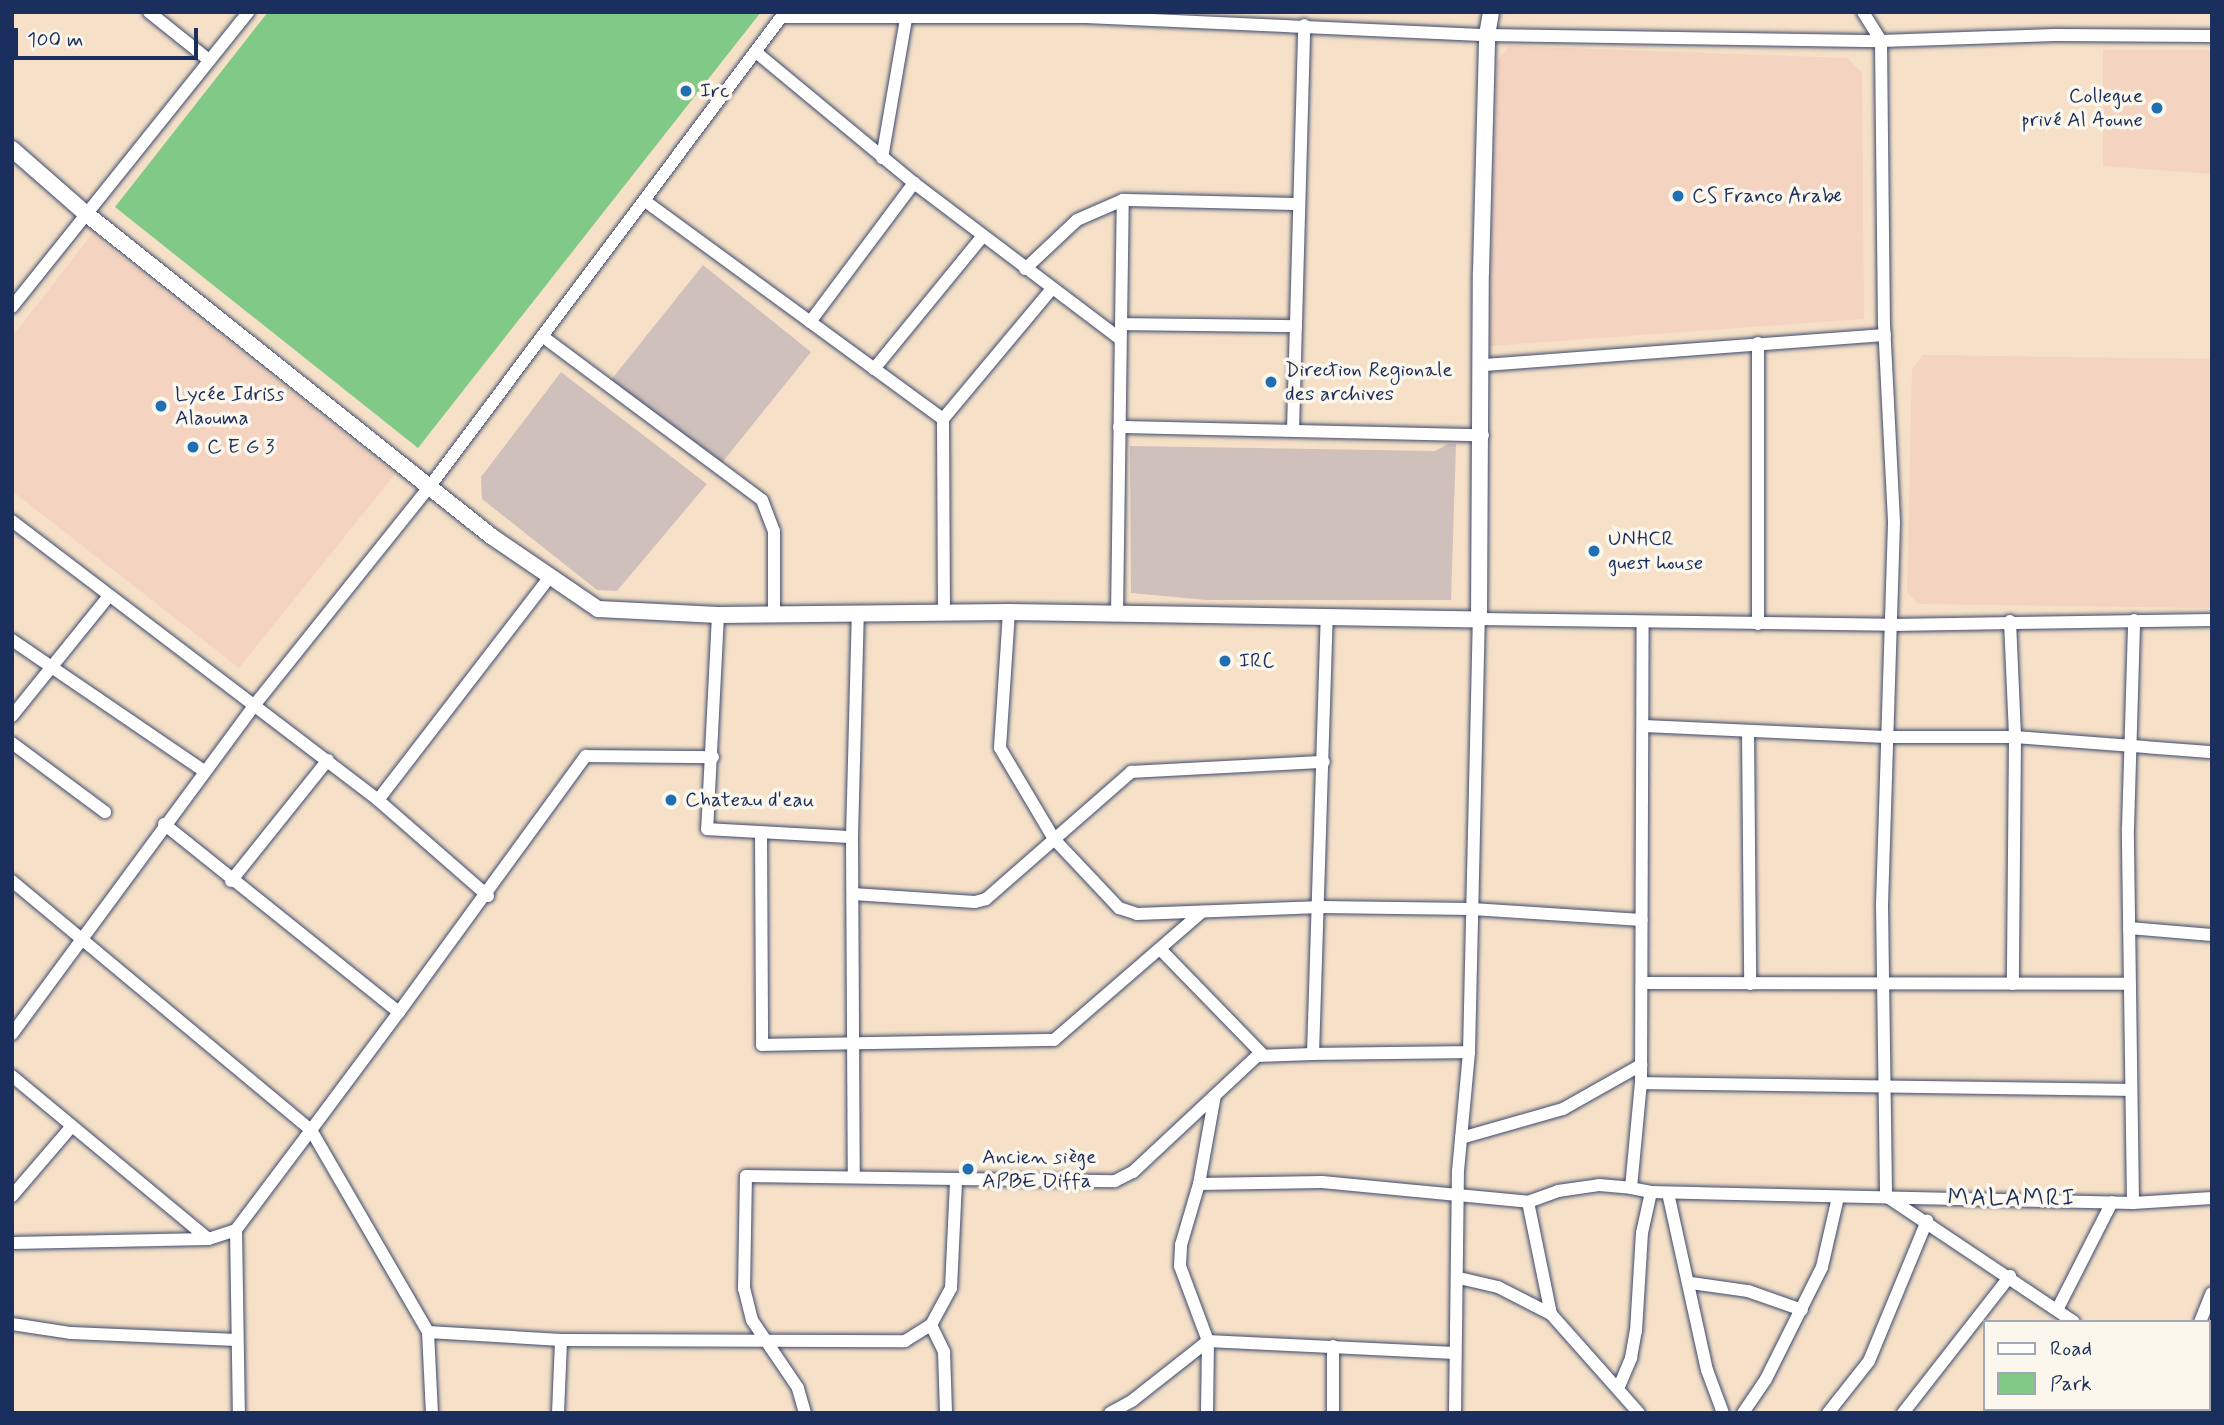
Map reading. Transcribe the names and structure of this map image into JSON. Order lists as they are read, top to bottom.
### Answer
{
  "districts": ["MALAMRI"],
  "places": [
    "Irc",
    "Collegue privé Al Aoune",
    "CS Franco Arabe",
    "Direction Regionale des archives",
    "Lycée Idriss Alaouma",
    "C E G 3",
    "UNHCR guest house",
    "IRC",
    "Chateau d'eau",
    "Ancien siège APBE Diffa"
  ],
  "legend": ["Road", "Park"],
  "scale_bar": "100 m"
}
